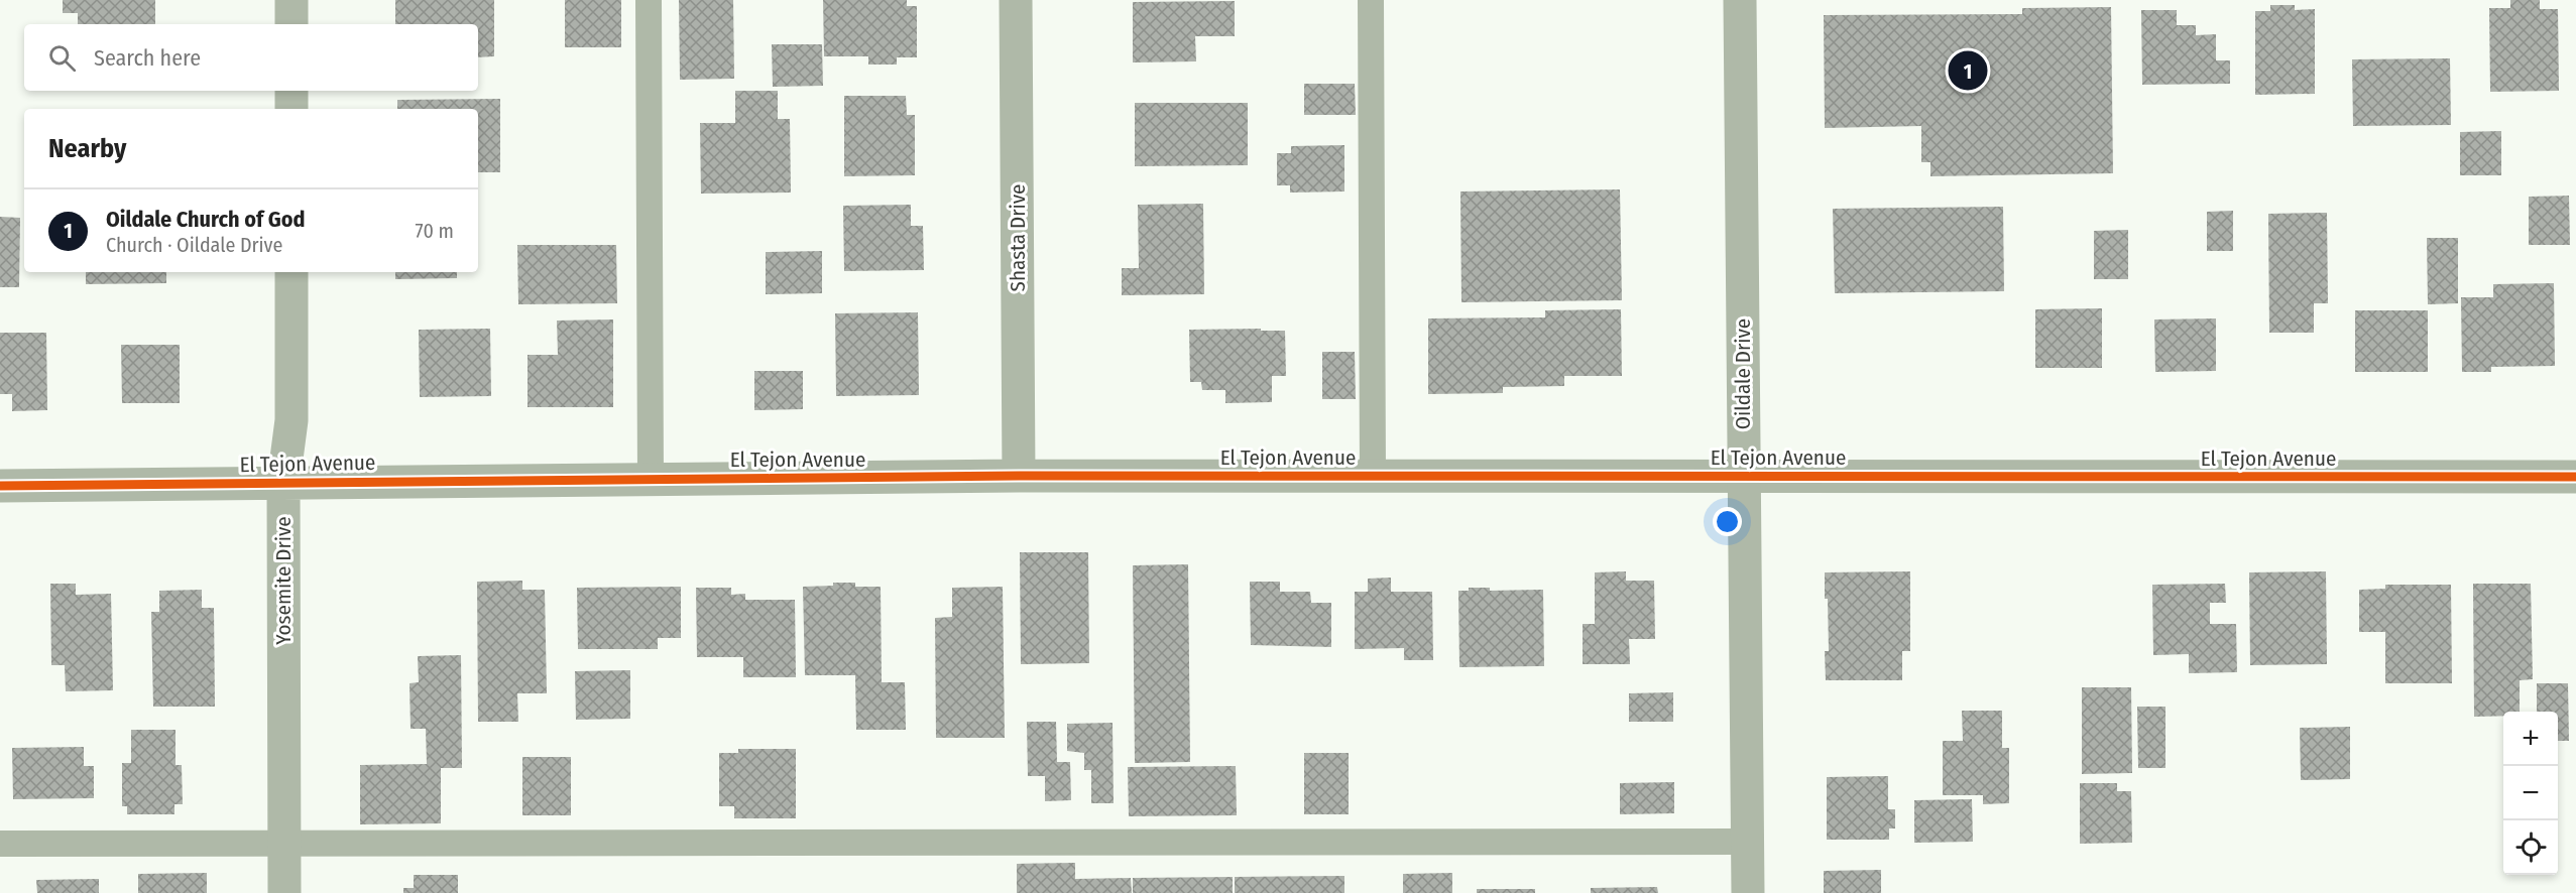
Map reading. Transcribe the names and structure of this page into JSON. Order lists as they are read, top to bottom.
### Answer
{
  "streets": {
    "street": [
      "Shasta Drive",
      "Oildale Drive",
      "El Tejon Avenue",
      "Yosemite Drive"
    ]
  },
  "crossings": [
    ["Shasta Drive", "El Tejon Avenue"],
    ["Oildale Drive", "El Tejon Avenue"],
    ["El Tejon Avenue", "Yosemite Drive"]
  ],
  "page": {
    "search": "Search here",
    "pins": "1",
    "heading": "Nearby",
    "list": [
      {
        "mark": "1",
        "name": "Oildale Church of God",
        "note": "Church · Oildale Drive",
        "value": "70 m"
      }
    ],
    "map_buttons": ["+", "−"]
  }
}
